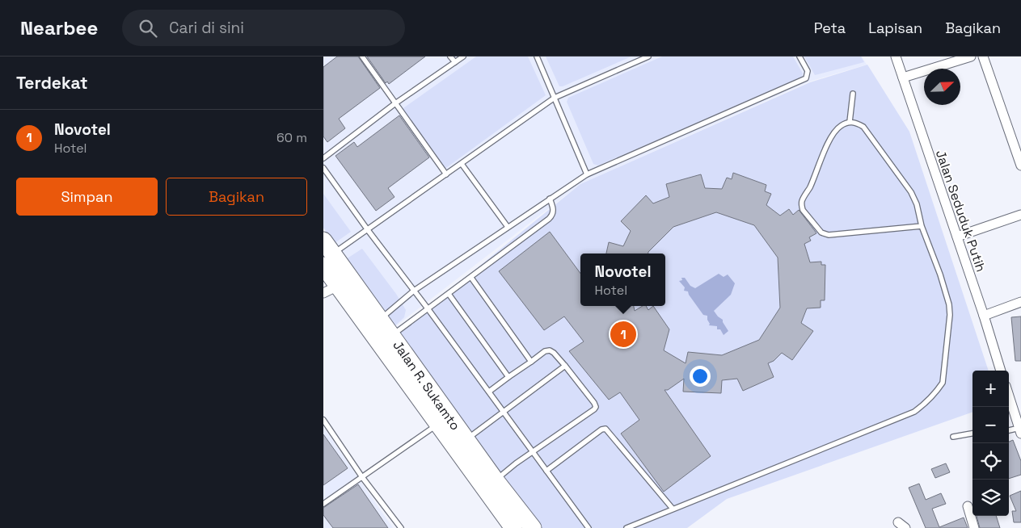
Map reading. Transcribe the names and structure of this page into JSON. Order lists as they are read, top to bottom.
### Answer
{
  "streets": {
    "highway": ["Jalan R. Sukamto"],
    "street": ["Jalan Seduduk Putih"]
  },
  "north": "top right",
  "page": {
    "header": "Nearbee",
    "search": "Cari di sini",
    "nav": ["Peta", "Lapisan", "Bagikan"],
    "heading": "Terdekat",
    "list": [
      {
        "mark": "1",
        "name": "Novotel",
        "note": "Hotel",
        "value": "60 m"
      }
    ],
    "buttons": ["Simpan", "Bagikan"],
    "popup": ["Novotel", "Hotel"],
    "pins": "1",
    "map_buttons": ["+", "−"]
  }
}
